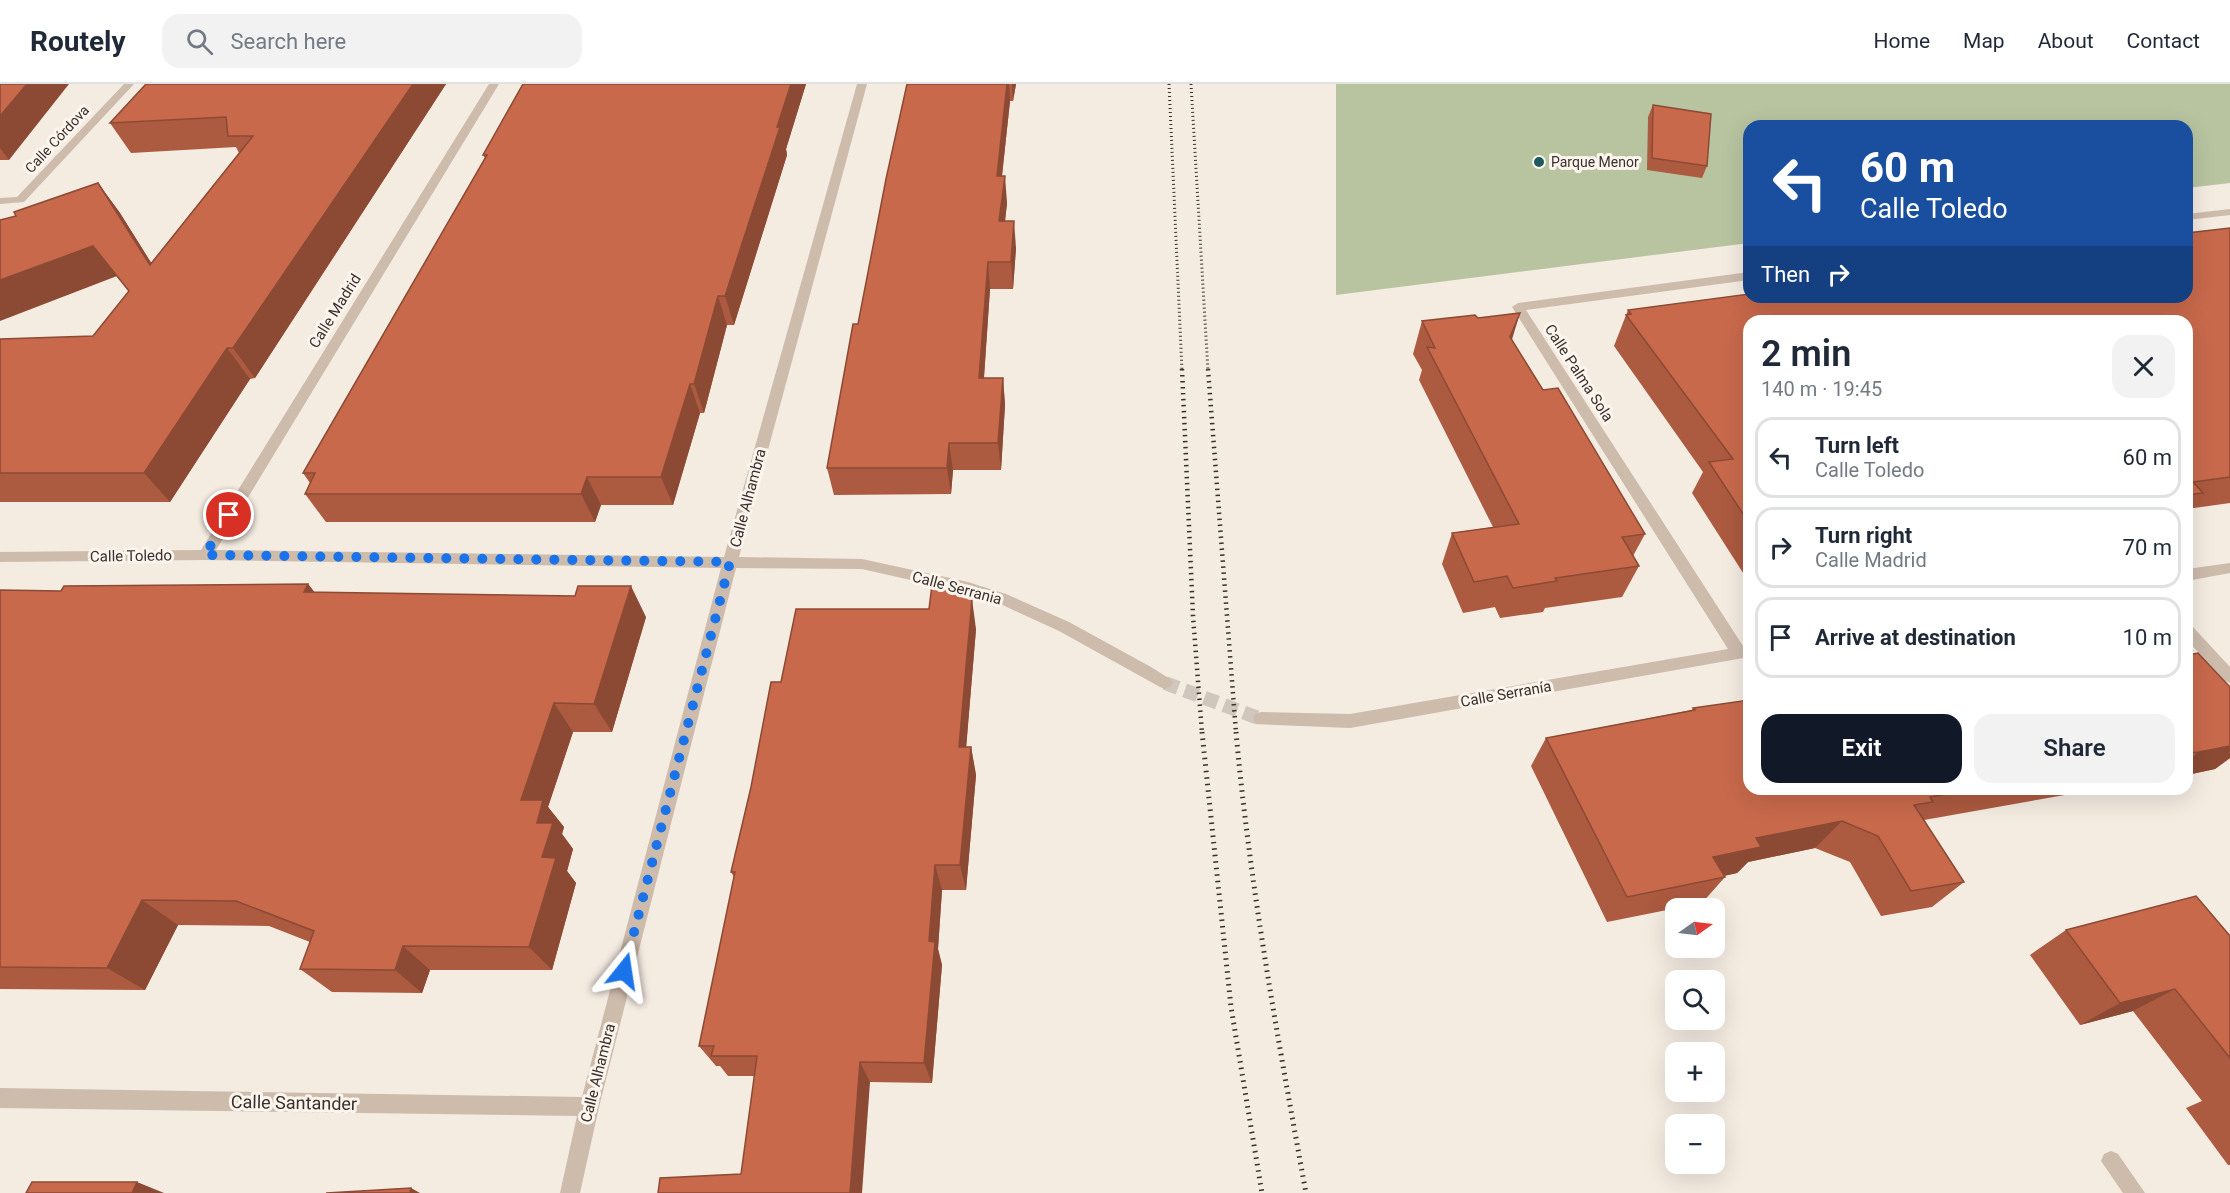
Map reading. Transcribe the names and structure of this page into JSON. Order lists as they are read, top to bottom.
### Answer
{
  "streets": {
    "street": [
      "Calle Córdova",
      "Calle Madrid",
      "Calle Palma Sola",
      "Calle Alhambra",
      "Calle Toledo",
      "Calle Serrania",
      "Calle Serranía",
      "Calle Santander"
    ]
  },
  "crossings": [
    ["Calle Madrid", "Calle Toledo"],
    ["Calle Alhambra", "Calle Toledo"],
    ["Calle Alhambra", "Calle Serrania"],
    ["Calle Alhambra", "Calle Santander"],
    ["Calle Toledo", "Calle Serrania"]
  ],
  "places": ["Parque Menor"],
  "north": "right",
  "page": {
    "header": "Routely",
    "search": "Search here",
    "nav": [
      "Home",
      "Map",
      "About",
      "Contact"
    ],
    "turn": ["60 m", "Calle Toledo"],
    "then": "Then",
    "heading": ["2 min", "140 m · 19:45"],
    "list": [
      {
        "name": "Turn left",
        "note": "Calle Toledo",
        "value": "60 m"
      },
      {
        "name": "Turn right",
        "note": "Calle Madrid",
        "value": "70 m"
      },
      {
        "name": "Arrive at destination",
        "value": "10 m"
      }
    ],
    "buttons": ["Exit", "Share"],
    "map_buttons": ["+", "−"]
  }
}
